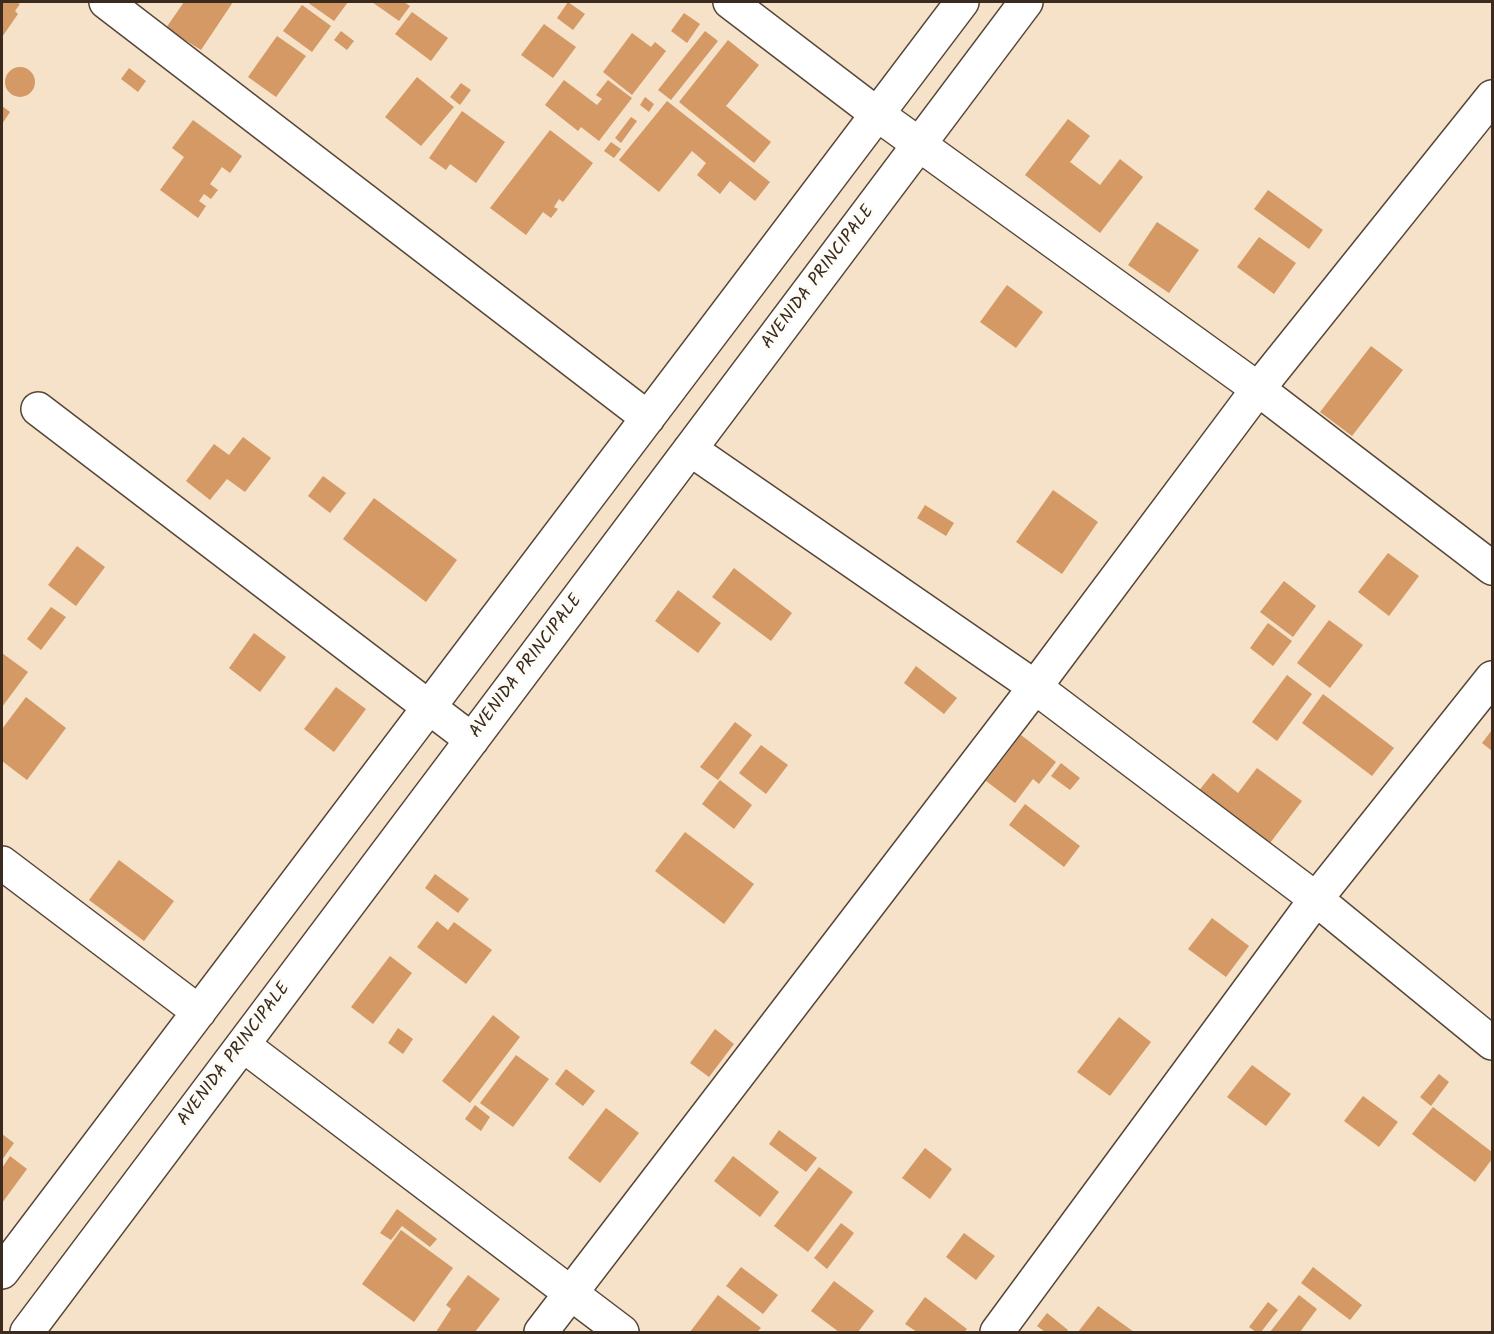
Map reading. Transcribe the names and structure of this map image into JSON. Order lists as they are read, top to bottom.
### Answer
{
  "streets": {
    "street": ["AVENIDA PRINCIPALE"]
  }
}
